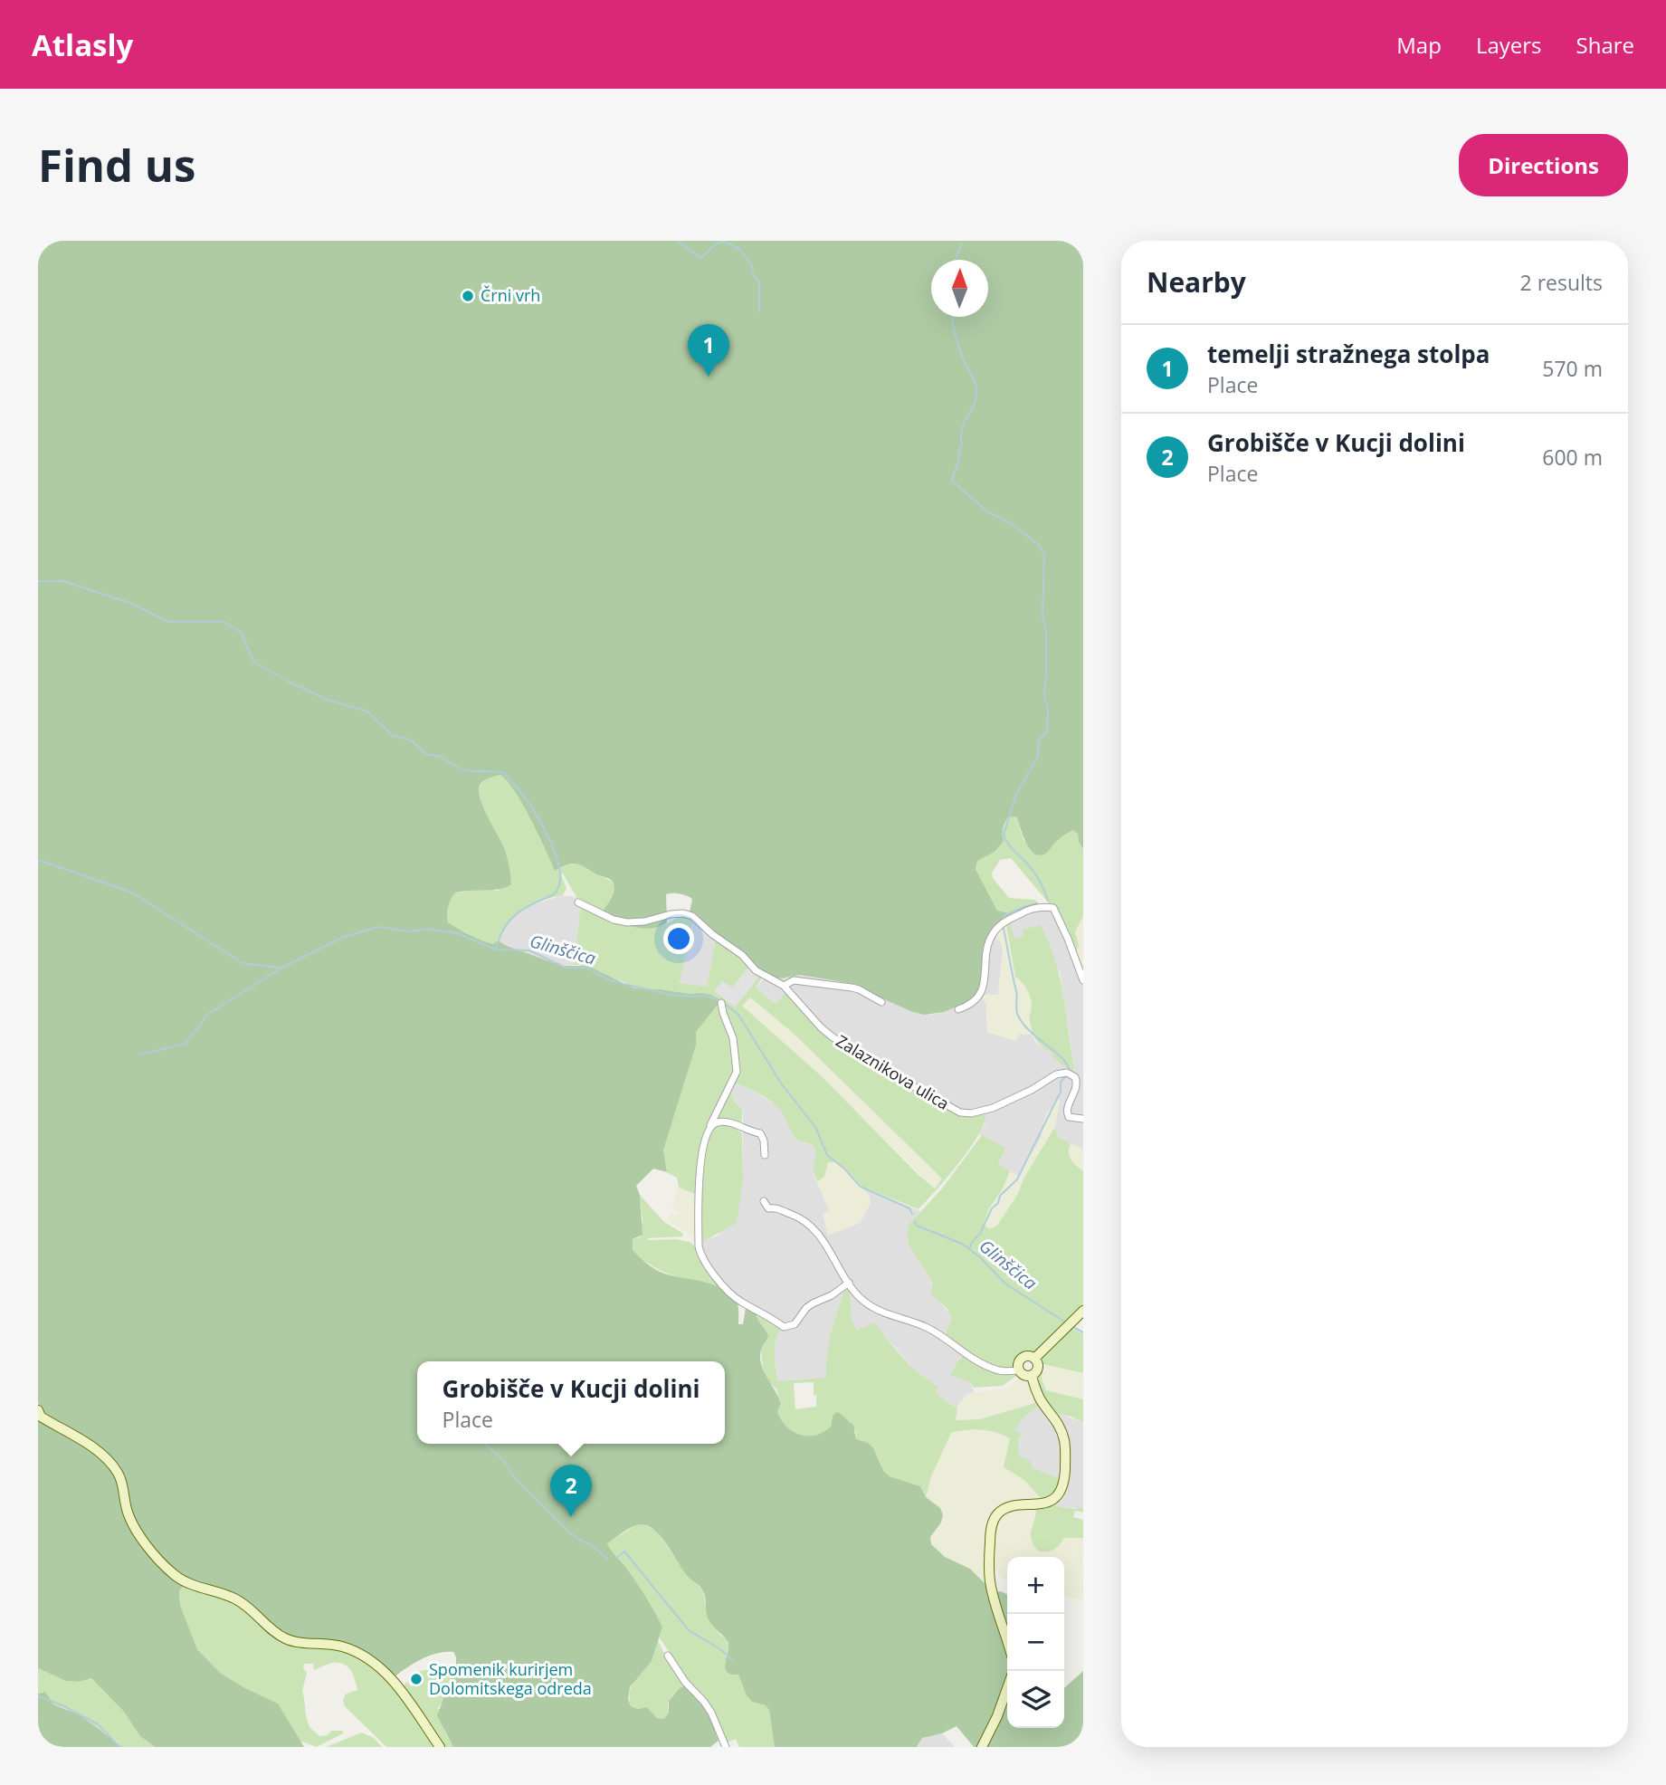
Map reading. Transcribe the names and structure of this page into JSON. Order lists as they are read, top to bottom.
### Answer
{
  "streets": {
    "street": ["Zalaznikova ulica"]
  },
  "water": ["Glinščica"],
  "places": ["Črni vrh", "Spomenik kurirjem Dolomitskega odreda"],
  "north": "top",
  "page": {
    "header": "Atlasly",
    "nav": ["Map", "Layers", "Share"],
    "buttons": "Directions",
    "title": "Find us",
    "heading": ["Nearby", "2 results"],
    "list": [
      {
        "mark": "1",
        "name": "temelji stražnega stolpa",
        "note": "Place",
        "value": "570 m"
      },
      {
        "mark": "2",
        "name": "Grobišče v Kucji dolini",
        "note": "Place",
        "value": "600 m"
      }
    ],
    "pins": ["1", "2"],
    "popup": ["Grobišče v Kucji dolini", "Place"],
    "map_buttons": ["+", "−"]
  }
}
